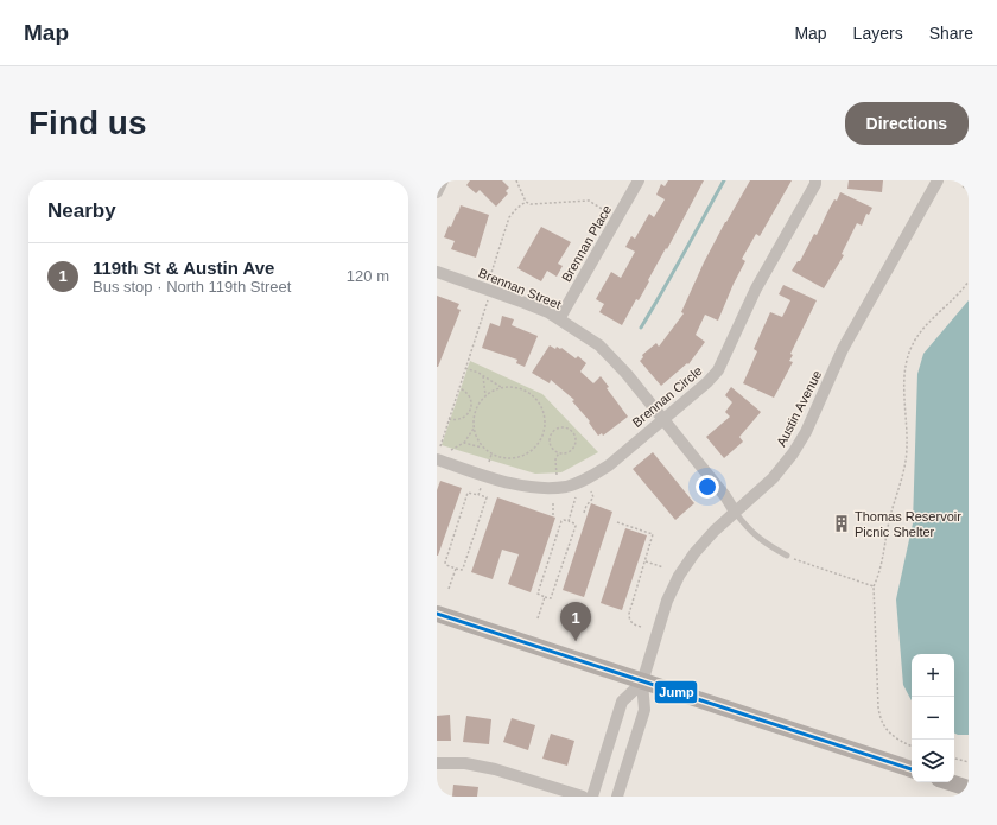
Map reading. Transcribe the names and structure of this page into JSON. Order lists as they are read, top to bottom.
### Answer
{
  "streets": {
    "street": [
      "Brennan Place",
      "Brennan Street",
      "Brennan Circle",
      "Austin Avenue"
    ]
  },
  "crossings": [
    ["Brennan Place", "Brennan Street"],
    ["Brennan Street", "Brennan Circle"],
    ["Brennan Street", "Austin Avenue"]
  ],
  "places": {
    "building": ["Thomas Reservoir Picnic Shelter"]
  },
  "lines": ["transit line Jump"],
  "page": {
    "header": "Map",
    "nav": ["Map", "Layers", "Share"],
    "buttons": "Directions",
    "title": "Find us",
    "heading": "Nearby",
    "list": [
      {
        "mark": "1",
        "name": "119th St & Austin Ave",
        "note": "Bus stop · North 119th Street",
        "value": "120 m"
      }
    ],
    "pins": "1",
    "map_buttons": ["+", "−"]
  }
}
